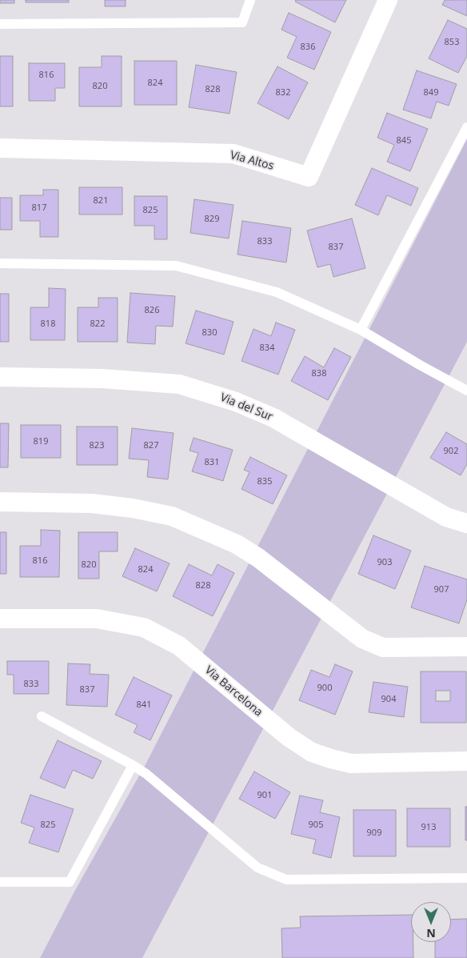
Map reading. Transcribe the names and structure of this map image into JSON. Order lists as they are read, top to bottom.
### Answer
{
  "streets": {
    "street": ["Via Altos", "Via del Sur", "Via Barcelona"]
  },
  "house_numbers": [
    "853",
    "836",
    "816",
    "824",
    "820",
    "828",
    "832",
    "849",
    "845",
    "821",
    "817",
    "825",
    "829",
    "833",
    "837",
    "826",
    "818",
    "822",
    "830",
    "834",
    "838",
    "819",
    "823",
    "827",
    "902",
    "831",
    "835",
    "816",
    "903",
    "820",
    "824",
    "828",
    "907",
    "833",
    "900",
    "837",
    "904",
    "841",
    "901",
    "825",
    "905",
    "913",
    "909"
  ],
  "north": "bottom"
}
